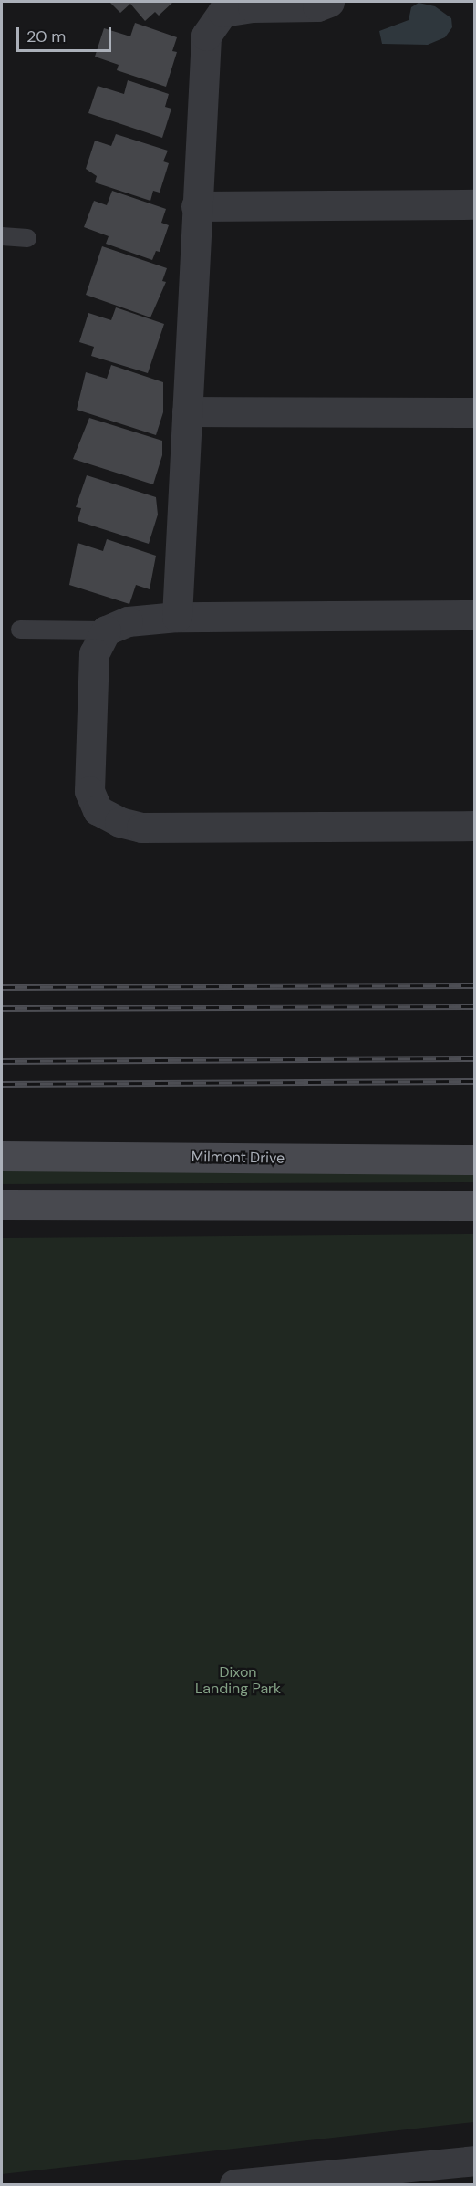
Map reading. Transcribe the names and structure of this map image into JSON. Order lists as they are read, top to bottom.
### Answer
{
  "streets": {
    "street": ["Milmont Drive"]
  },
  "parks": ["Dixon Landing Park"],
  "scale_bar": "20 m"
}
